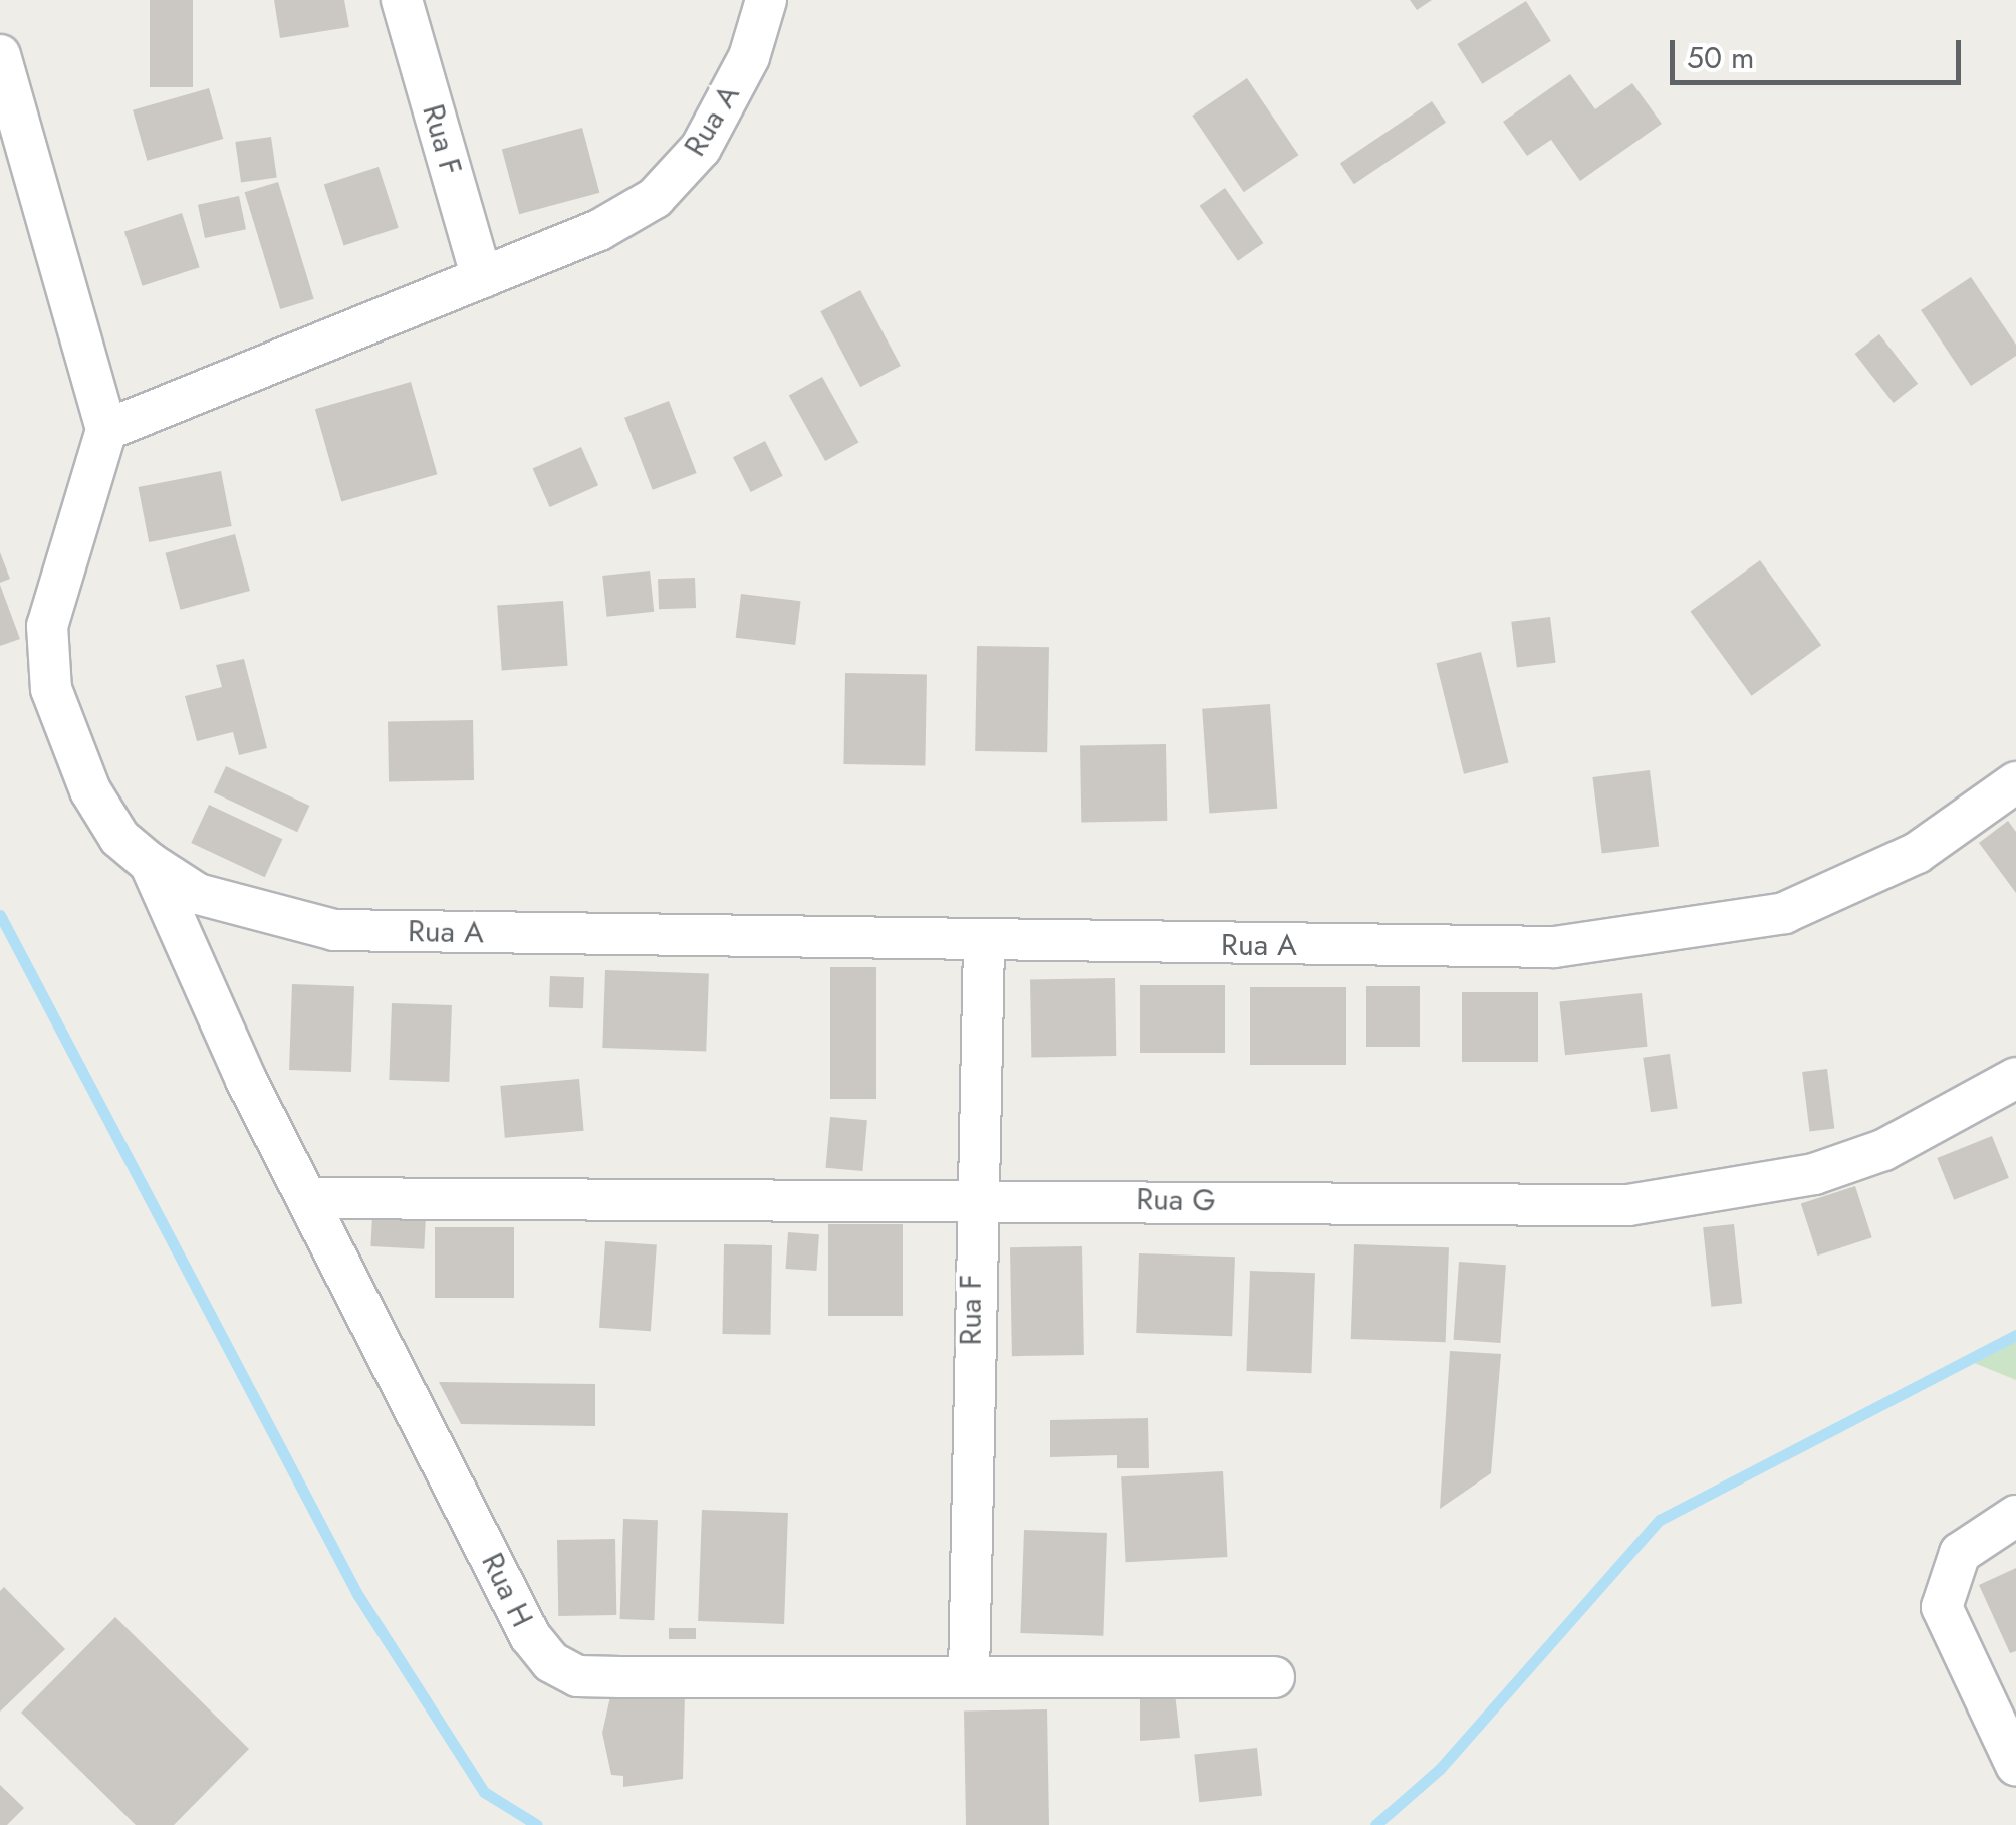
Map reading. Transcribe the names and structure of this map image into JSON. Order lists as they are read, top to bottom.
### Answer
{
  "streets": {
    "street": [
      "Rua A",
      "Rua F",
      "Rua G",
      "Rua H"
    ]
  },
  "crossings": [
    ["Rua A", "Rua F"],
    ["Rua A", "Rua H"],
    ["Rua F", "Rua G"],
    ["Rua F", "Rua H"],
    ["Rua G", "Rua H"]
  ],
  "scale_bar": "50 m"
}
